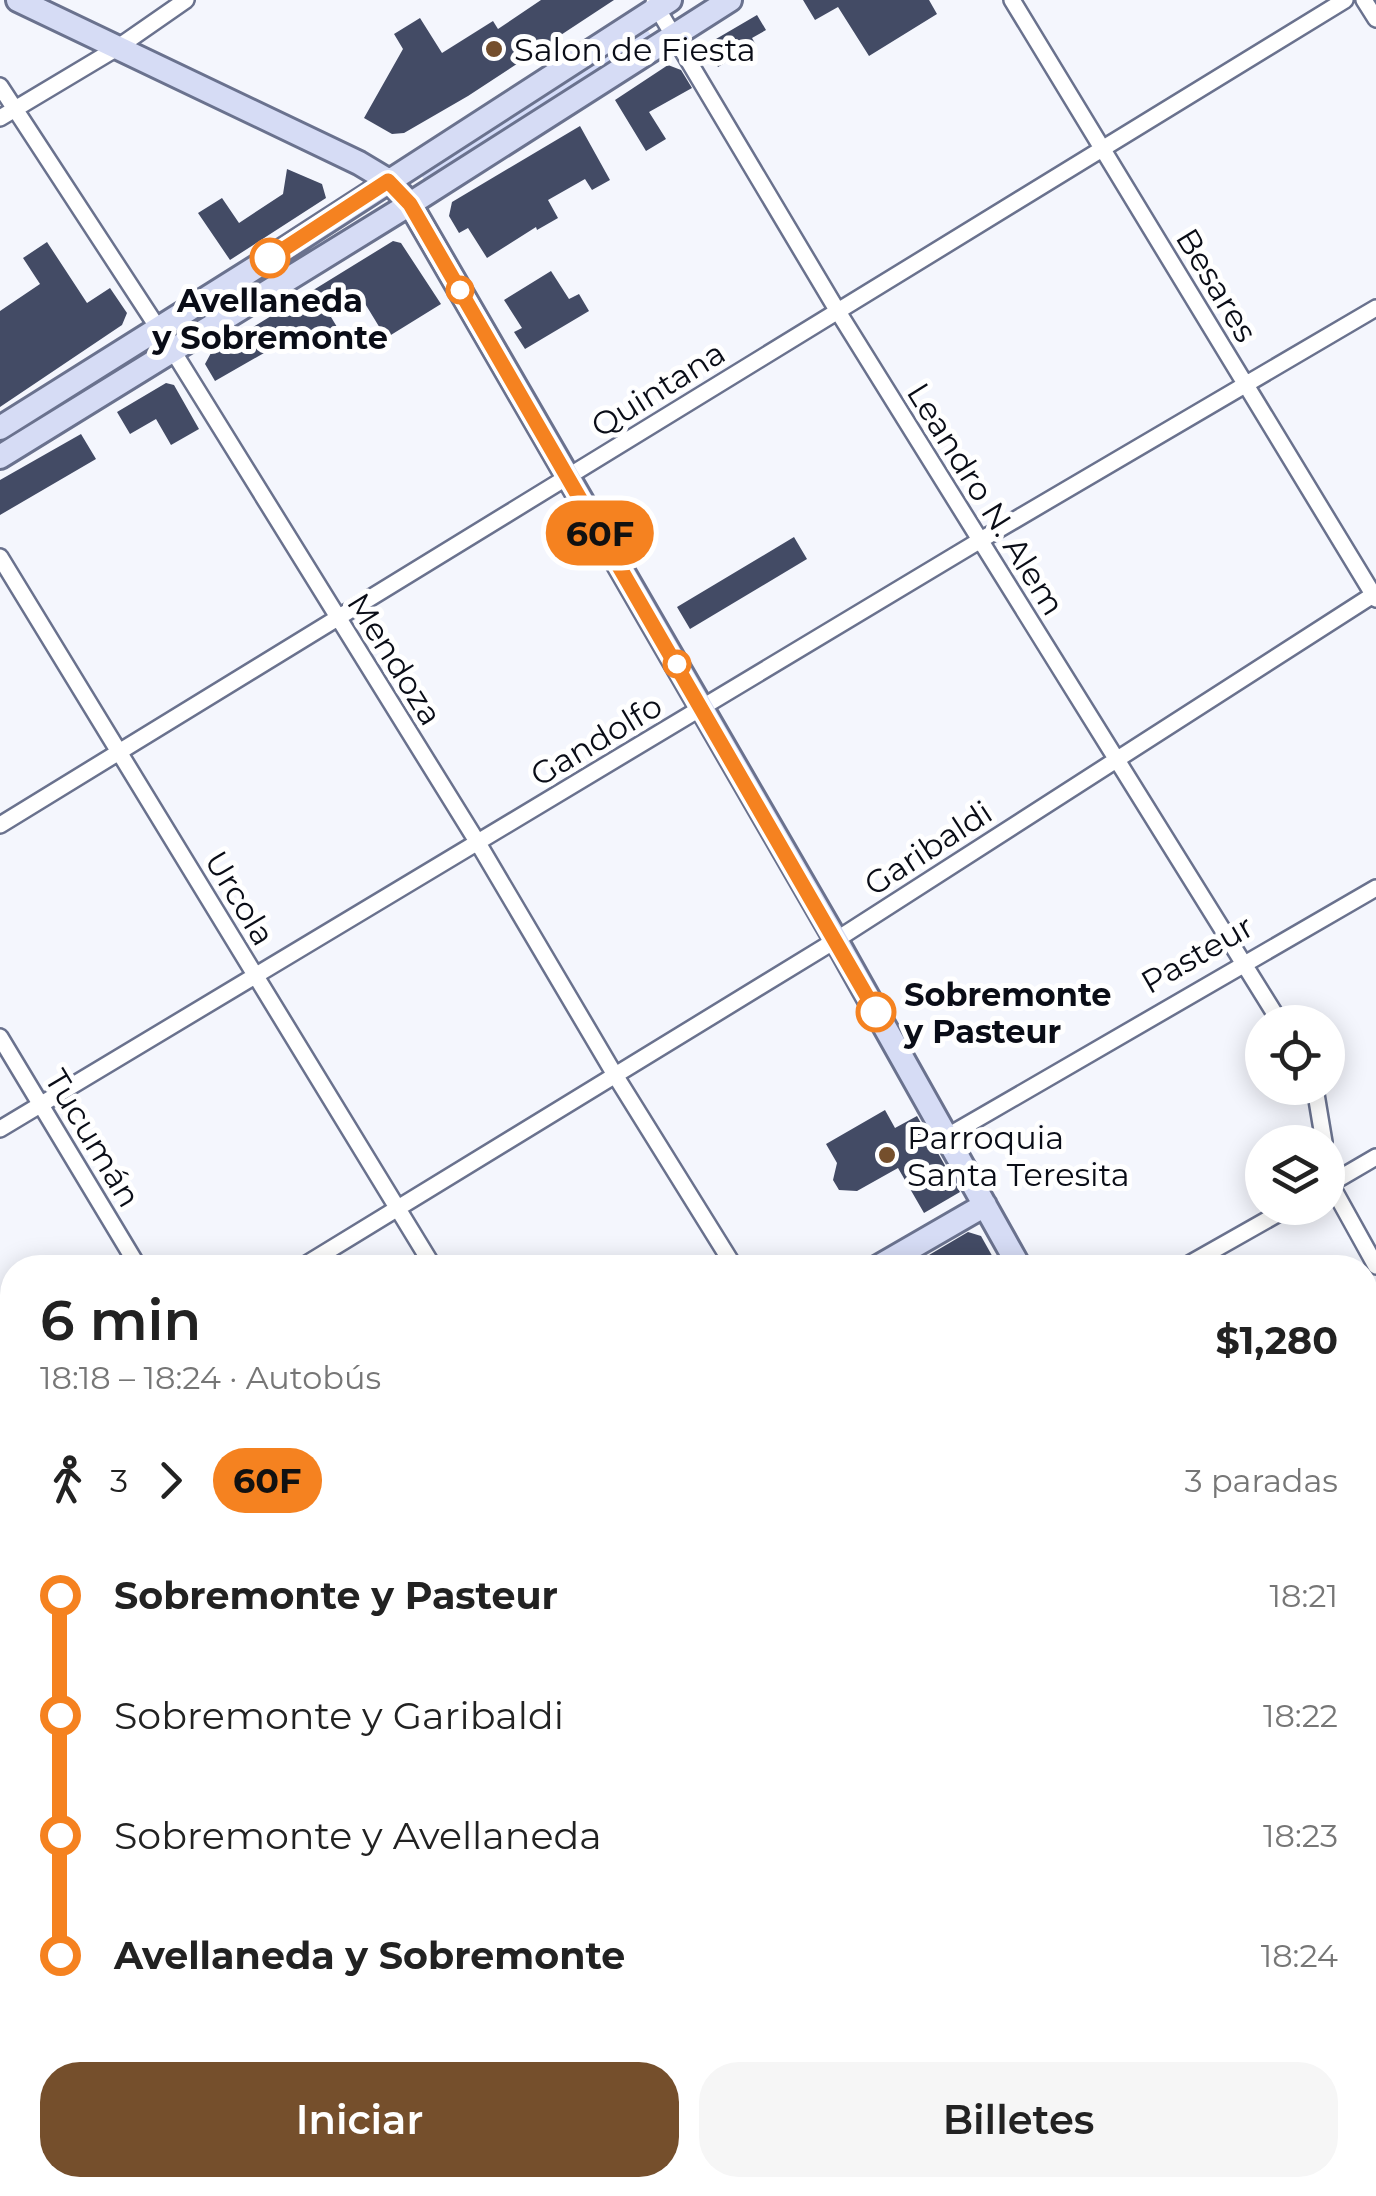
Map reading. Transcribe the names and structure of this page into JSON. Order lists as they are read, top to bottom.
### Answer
{
  "streets": {
    "street": [
      "Besares",
      "Quintana",
      "Leandro N. Alem",
      "Mendoza",
      "Gandolfo",
      "Garibaldi",
      "Urcola",
      "Pasteur",
      "Tucumán"
    ]
  },
  "crossings": [
    ["Besares", "Quintana"],
    ["Besares", "Gandolfo"],
    ["Besares", "Garibaldi"],
    ["Quintana", "Leandro N. Alem"],
    ["Quintana", "Mendoza"],
    ["Quintana", "Urcola"],
    ["Leandro N. Alem", "Gandolfo"],
    ["Leandro N. Alem", "Garibaldi"],
    ["Leandro N. Alem", "Pasteur"],
    ["Mendoza", "Gandolfo"],
    ["Mendoza", "Garibaldi"],
    ["Gandolfo", "Urcola"],
    ["Gandolfo", "Tucumán"],
    ["Garibaldi", "Urcola"]
  ],
  "places": [
    "Salon de Fiesta",
    "Avellaneda y Sobremonte",
    "Sobremonte y Pasteur",
    "Parroquia Santa Teresita"
  ],
  "lines": ["bus line 60F"],
  "page": {
    "on_map": "60F",
    "heading": ["6 min", "18:18 – 18:24 · Autobús", "$1,280"],
    "legs": ["3", "60F", "3 paradas"],
    "list": [
      {
        "name": "Sobremonte y Pasteur",
        "value": "18:21"
      },
      {
        "name": "Sobremonte y Garibaldi",
        "value": "18:22"
      },
      {
        "name": "Sobremonte y Avellaneda",
        "value": "18:23"
      },
      {
        "name": "Avellaneda y Sobremonte",
        "value": "18:24"
      }
    ],
    "buttons": ["Iniciar", "Billetes"]
  }
}
